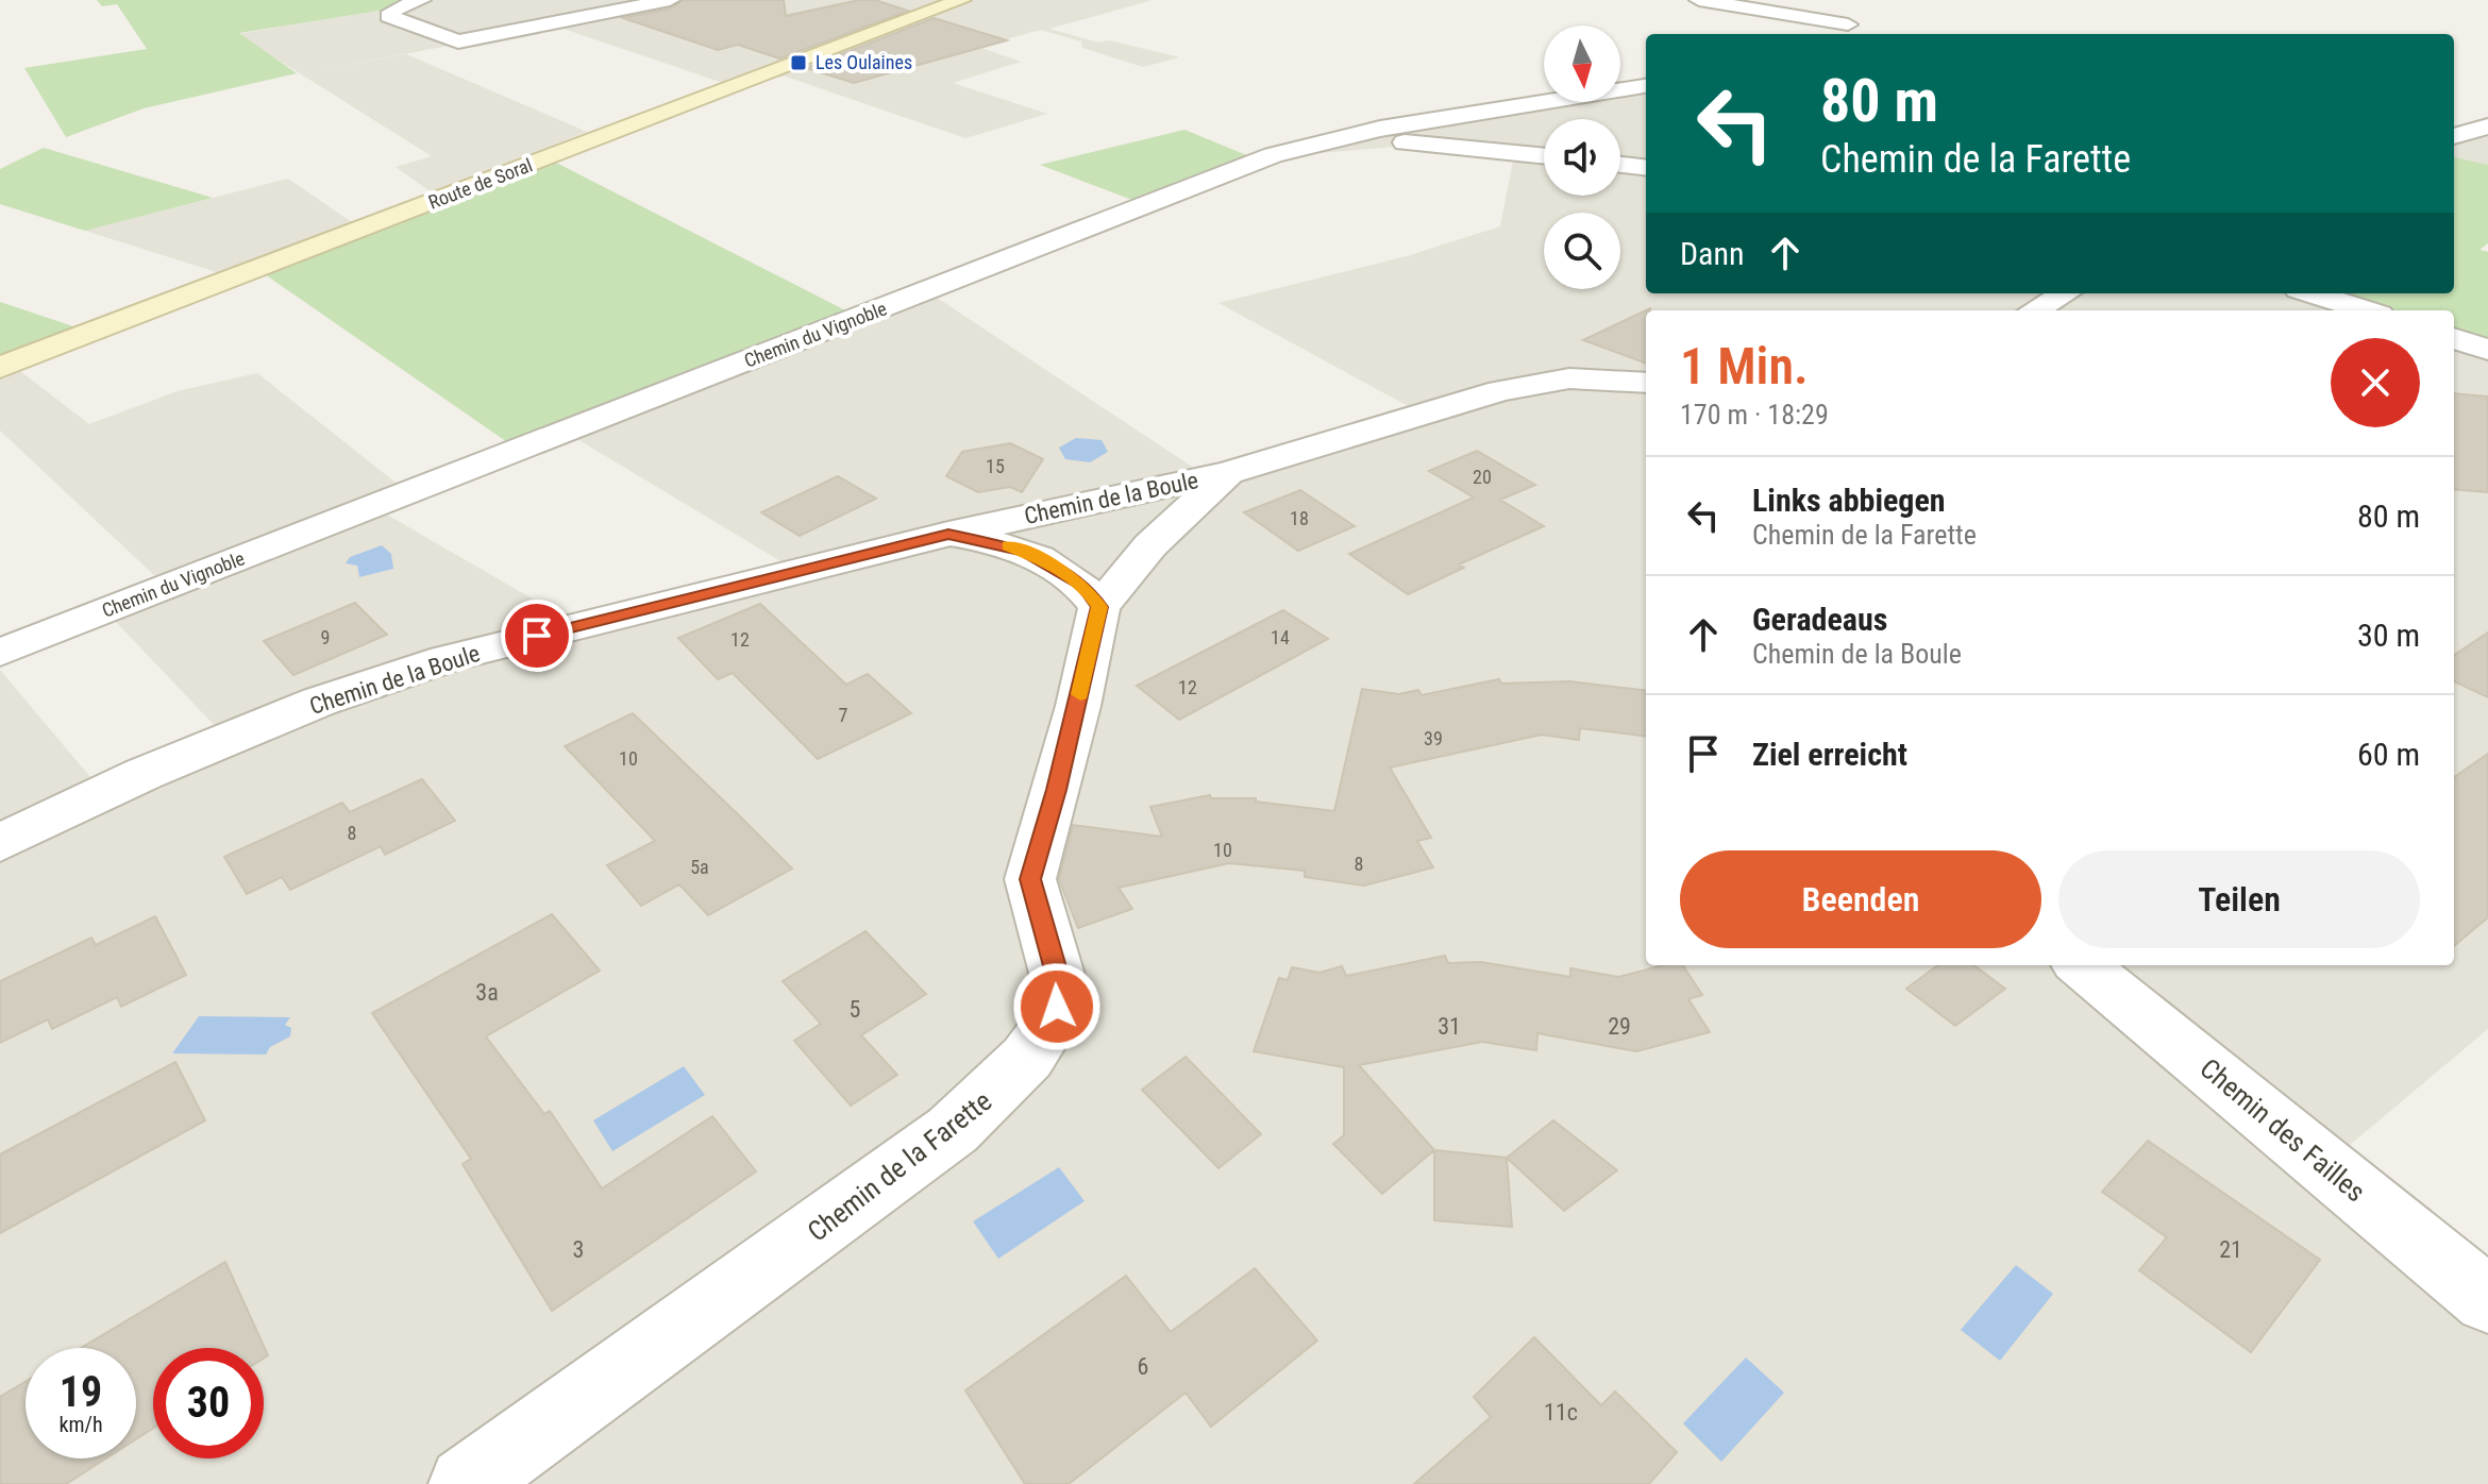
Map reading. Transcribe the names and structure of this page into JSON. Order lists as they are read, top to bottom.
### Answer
{
  "streets": {
    "street": [
      "Route de Soral",
      "Chemin du Vignoble",
      "Chemin de la Boule",
      "Chemin des Failles",
      "Chemin de la Farette"
    ]
  },
  "crossings": [
    ["Chemin de la Boule", "Chemin de la Farette"]
  ],
  "places": {
    "transit": ["Les Oulaines"]
  },
  "house_numbers": [
    "15",
    "20",
    "18",
    "9",
    "14",
    "12",
    "12",
    "7",
    "39",
    "10",
    "8",
    "10",
    "8",
    "5a",
    "3a",
    "5",
    "31",
    "29",
    "3",
    "21",
    "6",
    "11c"
  ],
  "north": "bottom",
  "page": {
    "turn": ["80 m", "Chemin de la Farette"],
    "then": "Dann",
    "heading": ["1 Min.", "170 m · 18:29"],
    "list": [
      {
        "name": "Links abbiegen",
        "note": "Chemin de la Farette",
        "value": "80 m"
      },
      {
        "name": "Geradeaus",
        "note": "Chemin de la Boule",
        "value": "30 m"
      },
      {
        "name": "Ziel erreicht",
        "value": "60 m"
      }
    ],
    "buttons": ["Beenden", "Teilen"],
    "speed": "19 km/h",
    "limit": "30"
  }
}
